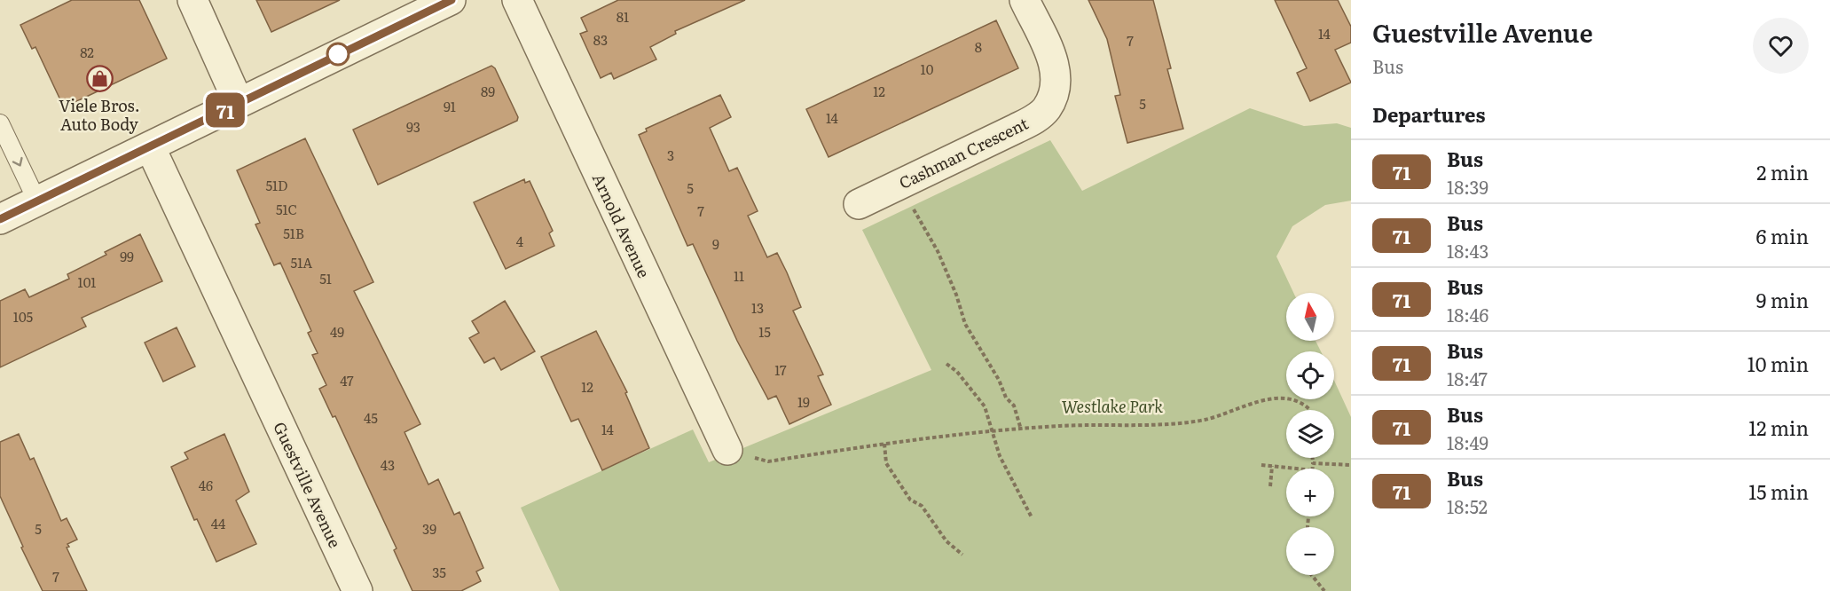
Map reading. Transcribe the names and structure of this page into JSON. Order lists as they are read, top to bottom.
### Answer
{
  "streets": {
    "street": ["Cashman Crescent", "Arnold Avenue", "Guestville Avenue"]
  },
  "parks": ["Westlake Park"],
  "places": {
    "shop": ["Viele Bros. Auto Body"]
  },
  "lines": ["bus line 71"],
  "house_numbers": [
    "81",
    "14",
    "83",
    "7",
    "8",
    "82",
    "10",
    "89",
    "12",
    "5",
    "91",
    "14",
    "93",
    "3",
    "51D",
    "5",
    "51C",
    "7",
    "51B",
    "4",
    "9",
    "99",
    "51A",
    "11",
    "51",
    "101",
    "13",
    "105",
    "49",
    "15",
    "17",
    "47",
    "12",
    "19",
    "45",
    "14",
    "43",
    "46",
    "44",
    "5",
    "39",
    "35",
    "7"
  ],
  "north": "top",
  "page": {
    "on_map": "71",
    "heading": [
      ["Guestville Avenue", "Bus"],
      "Departures"
    ],
    "list": [
      {
        "mark": "71",
        "name": "Bus",
        "note": "18:39",
        "value": "2 min"
      },
      {
        "mark": "71",
        "name": "Bus",
        "note": "18:43",
        "value": "6 min"
      },
      {
        "mark": "71",
        "name": "Bus",
        "note": "18:46",
        "value": "9 min"
      },
      {
        "mark": "71",
        "name": "Bus",
        "note": "18:47",
        "value": "10 min"
      },
      {
        "mark": "71",
        "name": "Bus",
        "note": "18:49",
        "value": "12 min"
      },
      {
        "mark": "71",
        "name": "Bus",
        "note": "18:52",
        "value": "15 min"
      }
    ],
    "map_buttons": ["+", "−"]
  }
}
